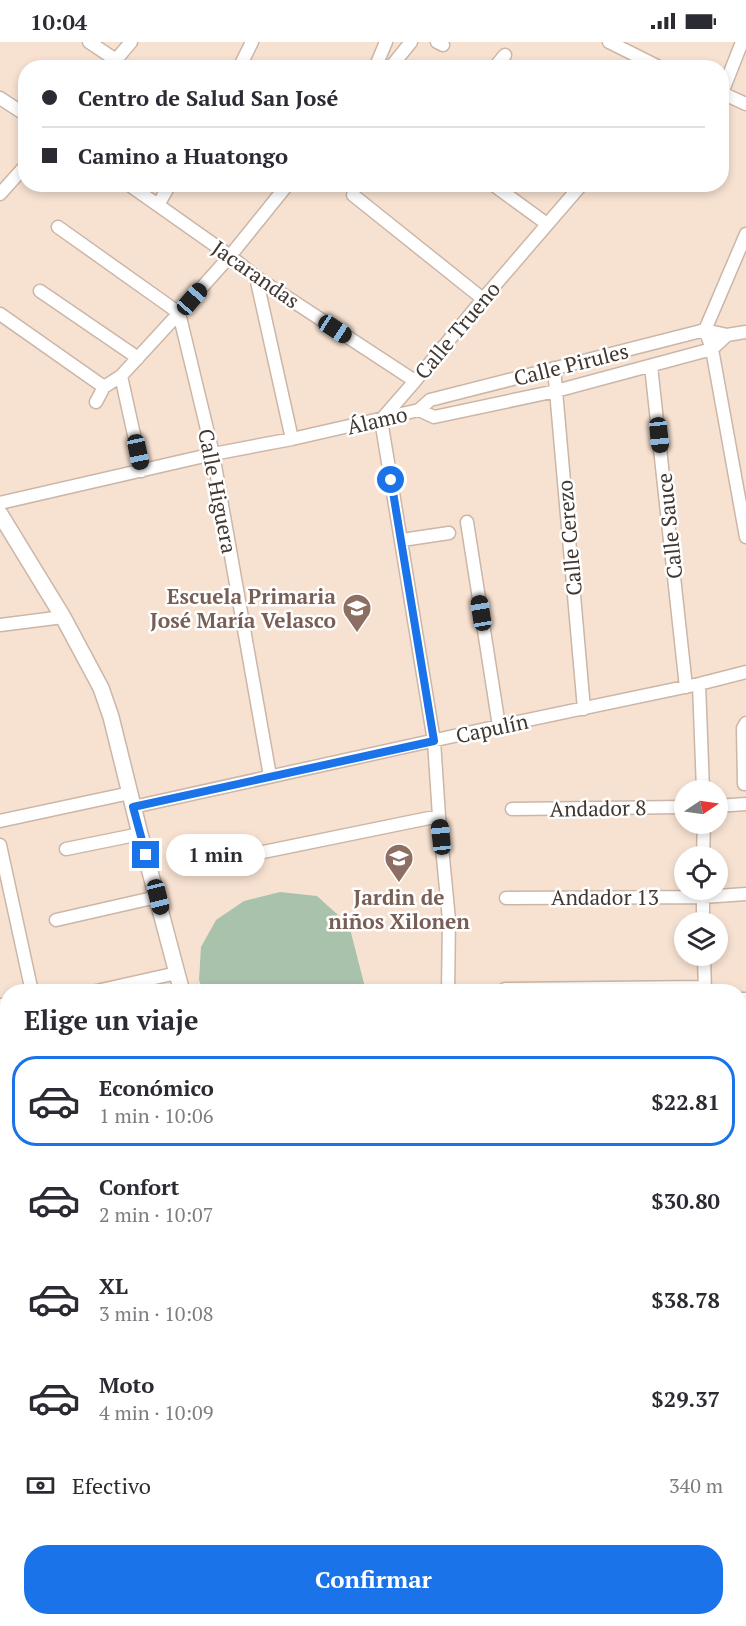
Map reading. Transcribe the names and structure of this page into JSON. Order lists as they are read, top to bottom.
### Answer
{
  "streets": {
    "street": [
      "Jacarandas",
      "Calle Trueno",
      "Calle Pirules",
      "Álamo",
      "Calle Higuera",
      "Calle Sauce",
      "Calle Cerezo",
      "Capulín",
      "Andador 8",
      "Andador 13"
    ]
  },
  "crossings": [
    ["Jacarandas", "Calle Trueno"],
    ["Calle Trueno", "Álamo"],
    ["Calle Pirules", "Álamo"],
    ["Calle Pirules", "Calle Cerezo"],
    ["Álamo", "Calle Higuera"],
    ["Álamo", "Calle Sauce"],
    ["Álamo", "Calle Cerezo"],
    ["Calle Higuera", "Capulín"],
    ["Calle Sauce", "Capulín"],
    ["Calle Cerezo", "Capulín"]
  ],
  "places": {
    "school or university": ["Escuela Primaria José María Velasco", "Jardin de niños Xilonen"]
  },
  "north": "right",
  "page": {
    "status": "10:04",
    "banner": ["Centro de Salud San José", "Camino a Huatongo"],
    "bubble": "1 min",
    "heading": "Elige un viaje",
    "list": [
      {
        "name": "Económico",
        "note": "1 min · 10:06",
        "value": "$22.81"
      },
      {
        "name": "Confort",
        "note": "2 min · 10:07",
        "value": "$30.80"
      },
      {
        "name": "XL",
        "note": "3 min · 10:08",
        "value": "$38.78"
      },
      {
        "name": "Moto",
        "note": "4 min · 10:09",
        "value": "$29.37"
      }
    ],
    "pay": ["Efectivo", "340 m"],
    "buttons": "Confirmar"
  }
}
